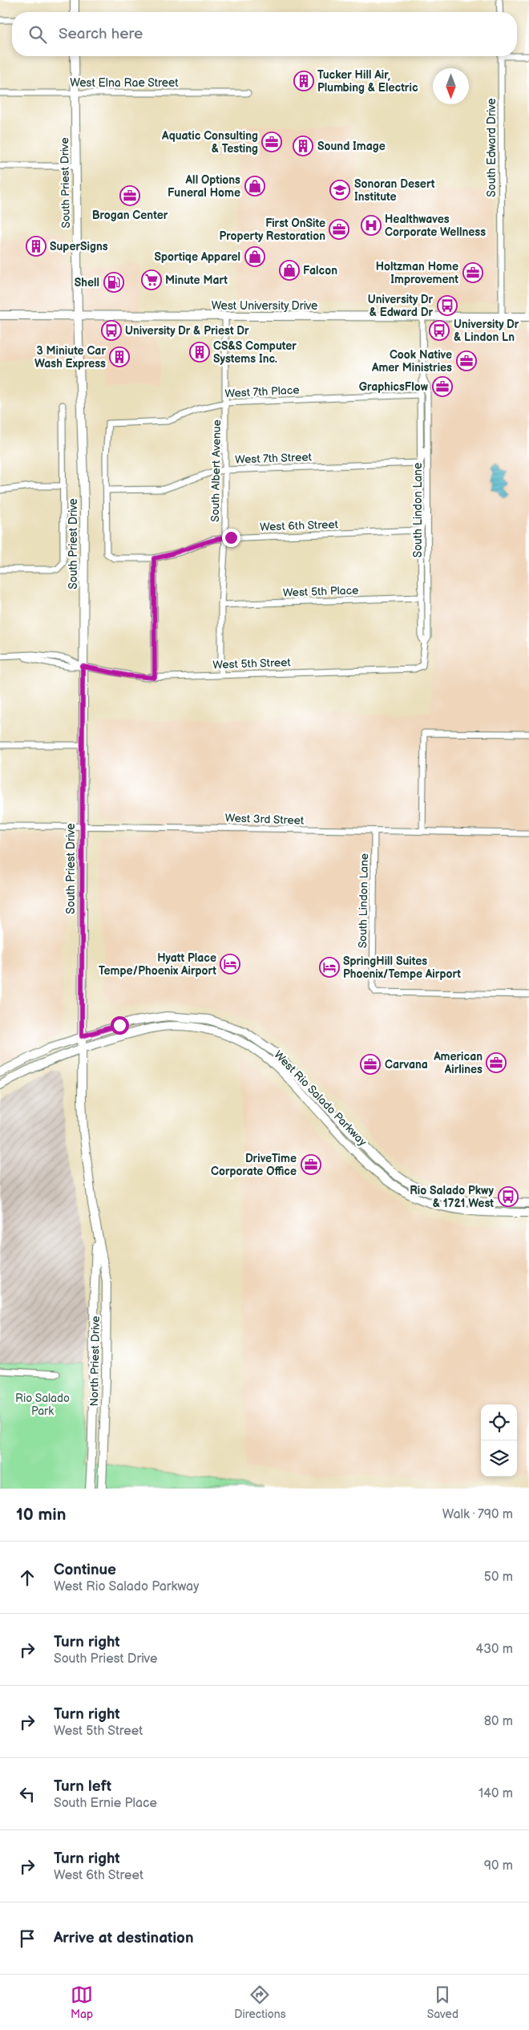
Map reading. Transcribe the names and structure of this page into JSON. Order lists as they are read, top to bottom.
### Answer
{
  "streets": {
    "main road": [
      "South Priest Drive",
      "West University Drive",
      "West Rio Salado Parkway",
      "North Priest Drive"
    ],
    "street": [
      "West Elna Rae Street",
      "South Edward Drive",
      "West 7th Place",
      "West 7th Street",
      "South Albert Avenue",
      "South Lindon Lane",
      "West 6th Street",
      "West 5th Place",
      "West 5th Street",
      "West 3rd Street"
    ]
  },
  "crossings": [
    ["West Elna Rae Street", "South Priest Drive"],
    ["South Edward Drive", "West University Drive"],
    ["South Priest Drive", "West University Drive"],
    ["South Priest Drive", "West 5th Street"],
    ["South Priest Drive", "West 3rd Street"],
    ["South Priest Drive", "West Rio Salado Parkway"],
    ["South Priest Drive", "North Priest Drive"],
    ["West University Drive", "South Albert Avenue"],
    ["West University Drive", "South Lindon Lane"],
    ["West 7th Place", "West 7th Street"],
    ["West 7th Place", "South Albert Avenue"],
    ["West 7th Place", "South Lindon Lane"],
    ["West 7th Place", "West 6th Street"],
    ["West 7th Street", "South Albert Avenue"],
    ["West 7th Street", "South Lindon Lane"],
    ["West 7th Street", "West 6th Street"],
    ["South Albert Avenue", "West 6th Street"],
    ["South Albert Avenue", "West 5th Place"],
    ["South Albert Avenue", "West 5th Street"],
    ["South Lindon Lane", "West 6th Street"],
    ["South Lindon Lane", "West 5th Place"],
    ["South Lindon Lane", "West 5th Street"],
    ["South Lindon Lane", "West 3rd Street"],
    ["West Rio Salado Parkway", "North Priest Drive"]
  ],
  "parks": ["Rio Salado Park"],
  "places": {
    "building": [
      "Tucker Hill Air, Plumbing & Electric",
      "Sound Image",
      "SuperSigns",
      "CS&S Computer Systems Inc.",
      "3 Miniute Car Wash Express"
    ],
    "office": [
      "Aquatic Consulting & Testing",
      "Brogan Center",
      "First OnSite Property Restoration",
      "Holtzman Home Improvement",
      "Cook Native Amer Ministries",
      "GraphicsFlow",
      "American Airlines",
      "Carvana",
      "DriveTime Corporate Office"
    ],
    "shop": ["All Options Funeral Home", "Sportiqe Apparel", "Falcon"],
    "school or university": ["Sonoran Desert Institute"],
    "hospital": ["Healthwaves Corporate Wellness"],
    "supermarket": ["Minute Mart"],
    "fuel station": ["Shell"],
    "bus stop": [
      "University Dr & Edward Dr",
      "University Dr & Priest Dr",
      "University Dr & Lindon Ln",
      "Rio Salado Pkwy & 1721 West"
    ],
    "hotel": ["Hyatt Place Tempe/Phoenix Airport", "SpringHill Suites Phoenix/Tempe Airport"]
  },
  "north": "bottom",
  "page": {
    "search": "Search here",
    "heading": ["10 min", "Walk · 790 m"],
    "list": [
      ["Continue", "West Rio Salado Parkway", "50 m"],
      ["Turn right", "South Priest Drive", "430 m"],
      ["Turn right", "West 5th Street", "80 m"],
      ["Turn left", "South Ernie Place", "140 m"],
      ["Turn right", "West 6th Street", "90 m"],
      "Arrive at destination"
    ],
    "nav": ["Map", "Directions", "Saved"]
  }
}
